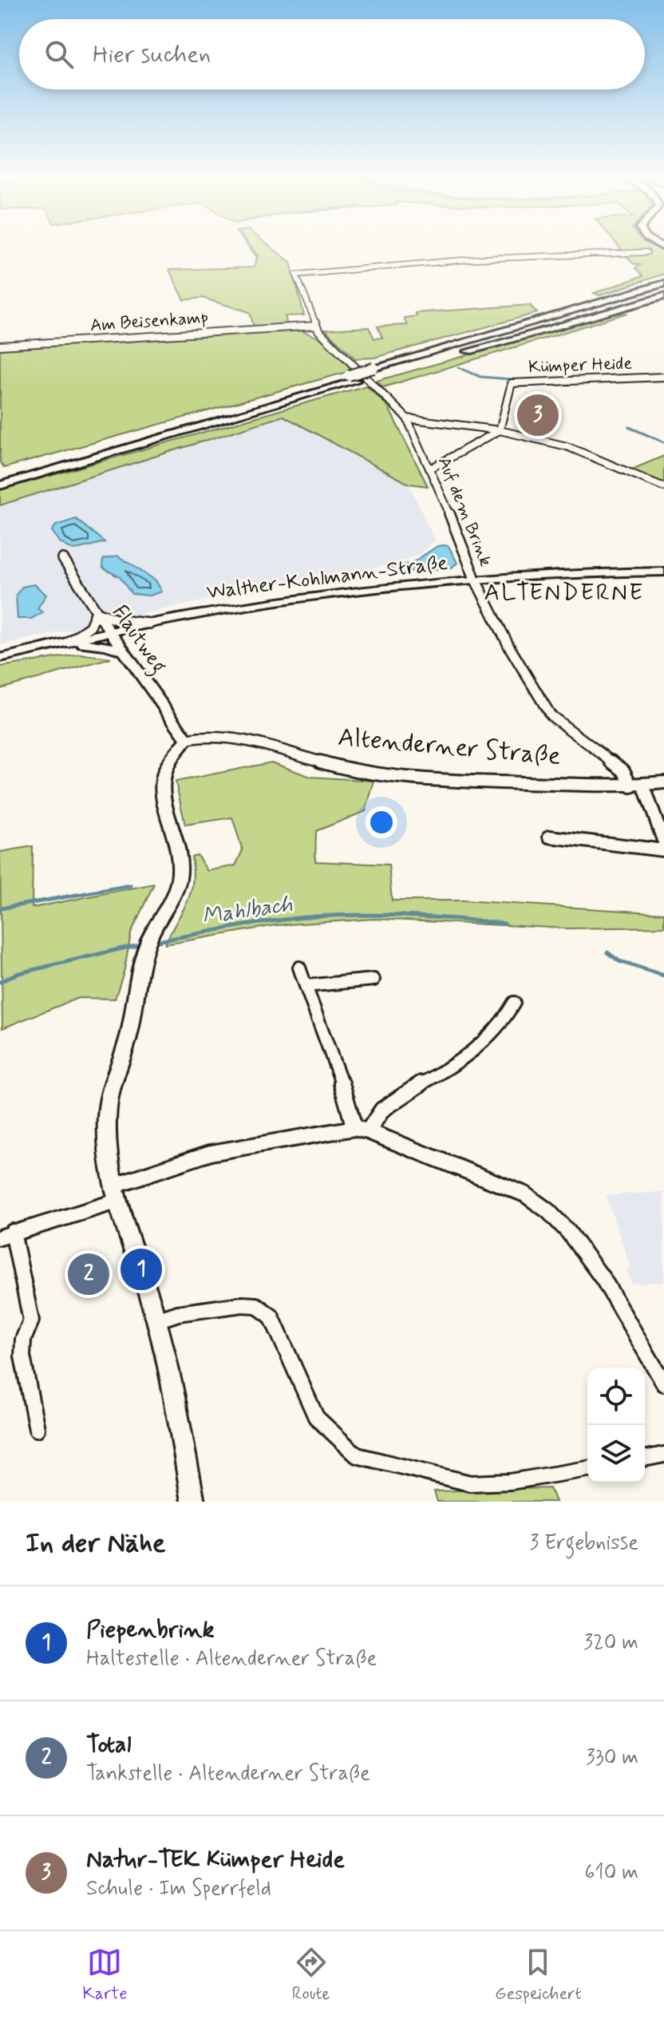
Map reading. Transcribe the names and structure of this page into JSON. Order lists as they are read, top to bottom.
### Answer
{
  "streets": {
    "main road": ["Walther-Kohlmann-Straße", "Flautweg"],
    "street": [
      "Am Beisenkamp",
      "Kümper Heide",
      "Auf dem Brink",
      "Altenderner Straße"
    ]
  },
  "crossings": [
    ["Am Beisenkamp", "Auf dem Brink"],
    ["Auf dem Brink", "Walther-Kohlmann-Straße"],
    ["Auf dem Brink", "Altenderner Straße"],
    ["Walther-Kohlmann-Straße", "Flautweg"],
    ["Flautweg", "Altenderner Straße"]
  ],
  "districts": ["ALTENDERNE"],
  "water": ["Mahlbach"],
  "page": {
    "search": "Hier suchen",
    "pins": ["3", "1", "2"],
    "heading": ["In der Nähe", "3 Ergebnisse"],
    "list": [
      {
        "mark": "1",
        "name": "Piepenbrink",
        "note": "Haltestelle · Altenderner Straße",
        "value": "320 m"
      },
      {
        "mark": "2",
        "name": "Total",
        "note": "Tankstelle · Altenderner Straße",
        "value": "330 m"
      },
      {
        "mark": "3",
        "name": "Natur-TEK Kümper Heide",
        "note": "Schule · Im Sperrfeld",
        "value": "610 m"
      }
    ],
    "nav": ["Karte", "Route", "Gespeichert"]
  }
}
